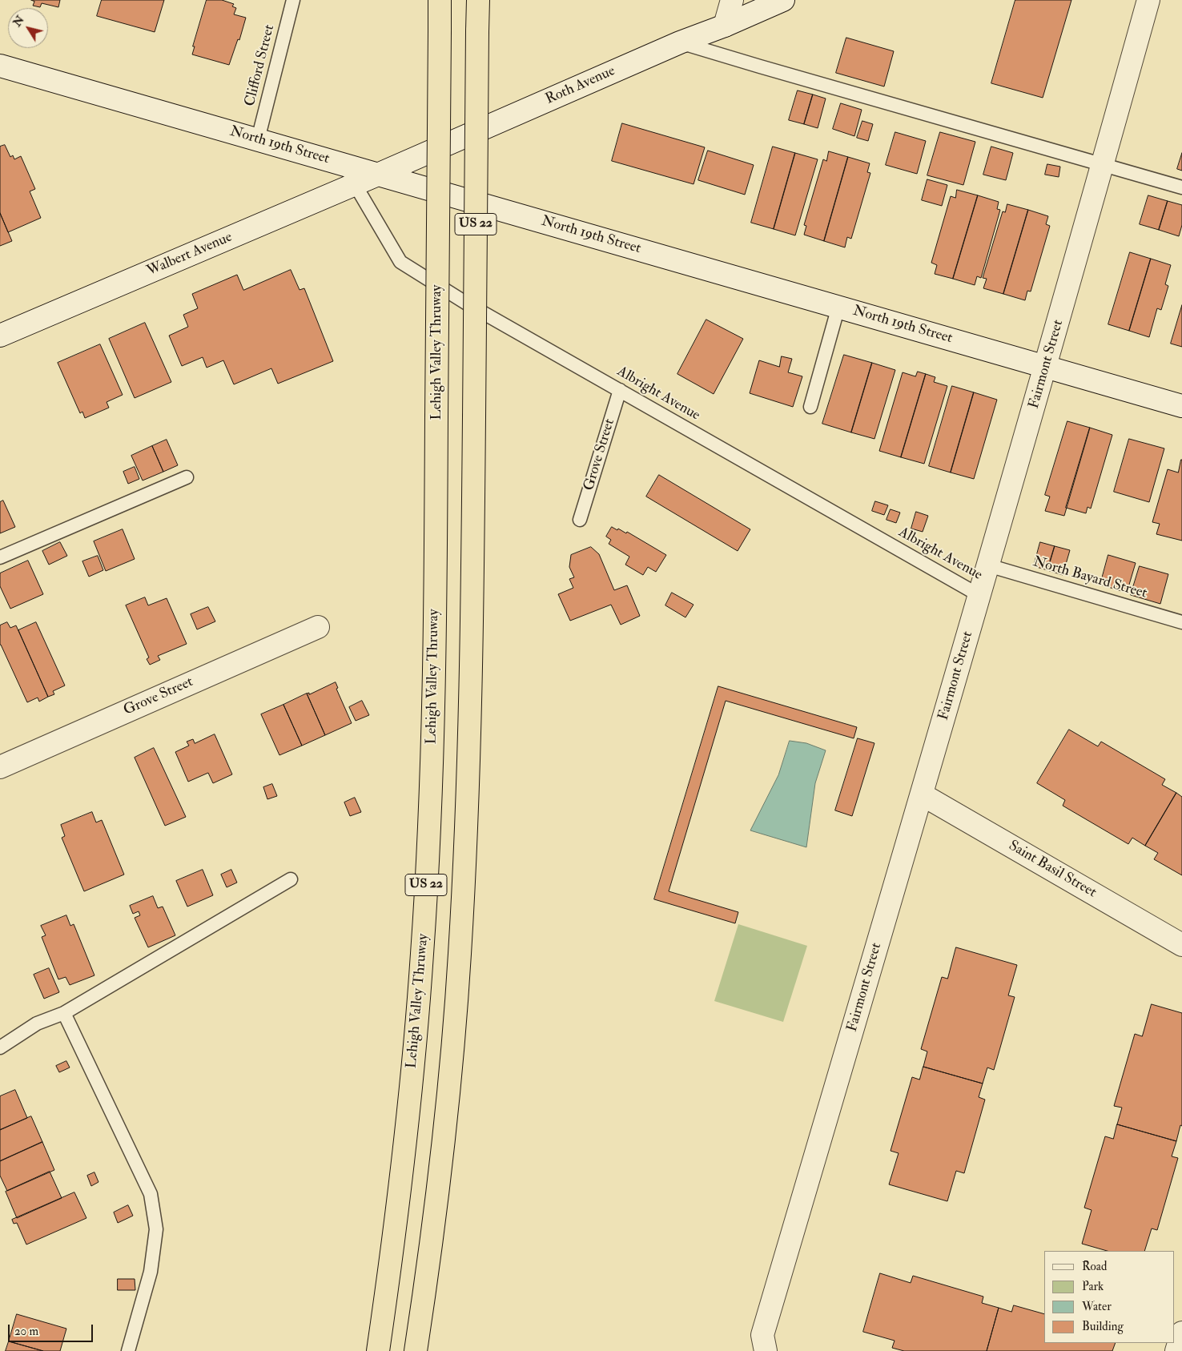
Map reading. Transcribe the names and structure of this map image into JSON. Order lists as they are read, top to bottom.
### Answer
{
  "streets": {
    "highway": ["US 22", "Lehigh Valley Thruway"],
    "street": [
      "Roth Avenue",
      "North 19th Street",
      "Walbert Avenue",
      "Fairmont Street",
      "Grove Street",
      "Saint Basil Street"
    ],
    "lane": ["Clifford Street", "Albright Avenue", "North Bayard Street"]
  },
  "crossings": [
    ["Clifford Street", "North 19th Street"],
    ["Roth Avenue", "North 19th Street"],
    ["Roth Avenue", "Walbert Avenue"],
    ["North 19th Street", "Walbert Avenue"],
    ["North 19th Street", "Fairmont Street"],
    ["Walbert Avenue", "Albright Avenue"],
    ["Fairmont Street", "Albright Avenue"],
    ["Fairmont Street", "North Bayard Street"],
    ["Fairmont Street", "Saint Basil Street"],
    ["Albright Avenue", "Grove Street"]
  ],
  "legend": [
    "Road",
    "Park",
    "Water",
    "Building"
  ],
  "scale_bar": "20 m",
  "north": "top left"
}
